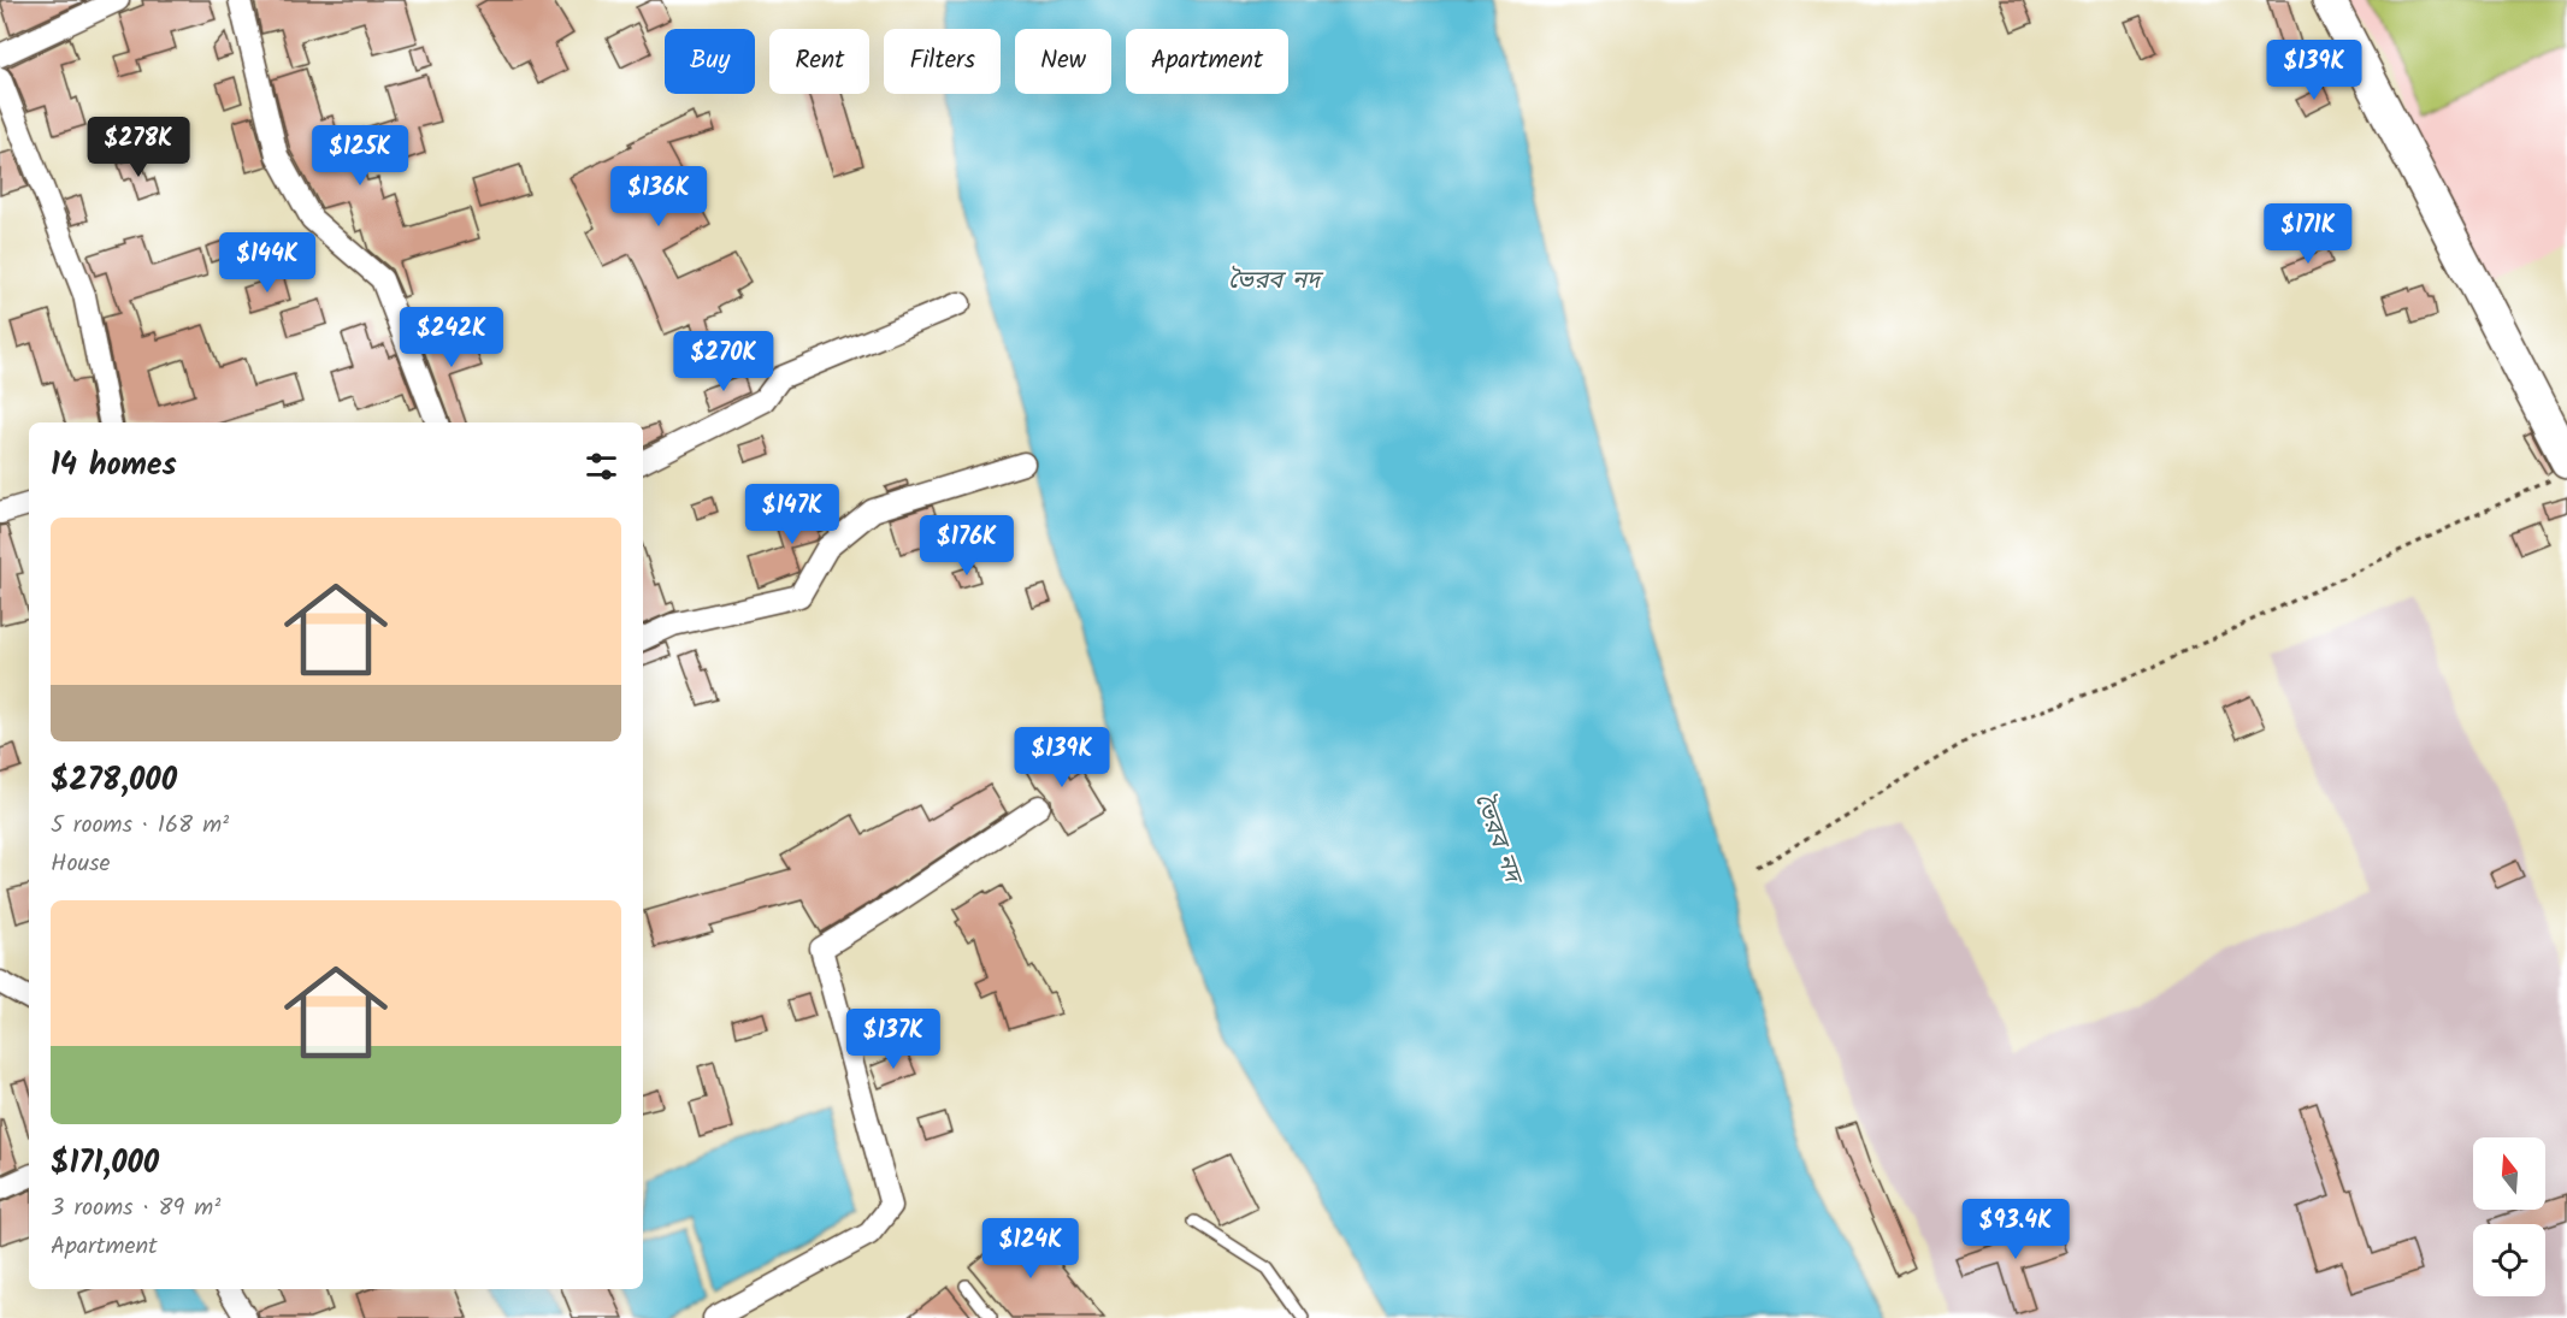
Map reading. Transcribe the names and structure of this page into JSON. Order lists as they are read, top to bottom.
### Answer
{
  "water": ["ভৈরব নদ"],
  "north": "top",
  "page": {
    "chip": [
      "Buy",
      "Rent",
      "Filters",
      "New",
      "Apartment"
    ],
    "price": [
      "$139K",
      "$278K",
      "$125K",
      "$136K",
      "$171K",
      "$144K",
      "$242K",
      "$270K",
      "$147K",
      "$176K",
      "$139K",
      "$137K",
      "$93.4K",
      "$124K"
    ],
    "heading": "14 homes",
    "list": [
      {
        "name": "$278,000",
        "note": "5 rooms · 168 m² · House"
      },
      {
        "name": "$171,000",
        "note": "3 rooms · 89 m² · Apartment"
      }
    ]
  }
}
